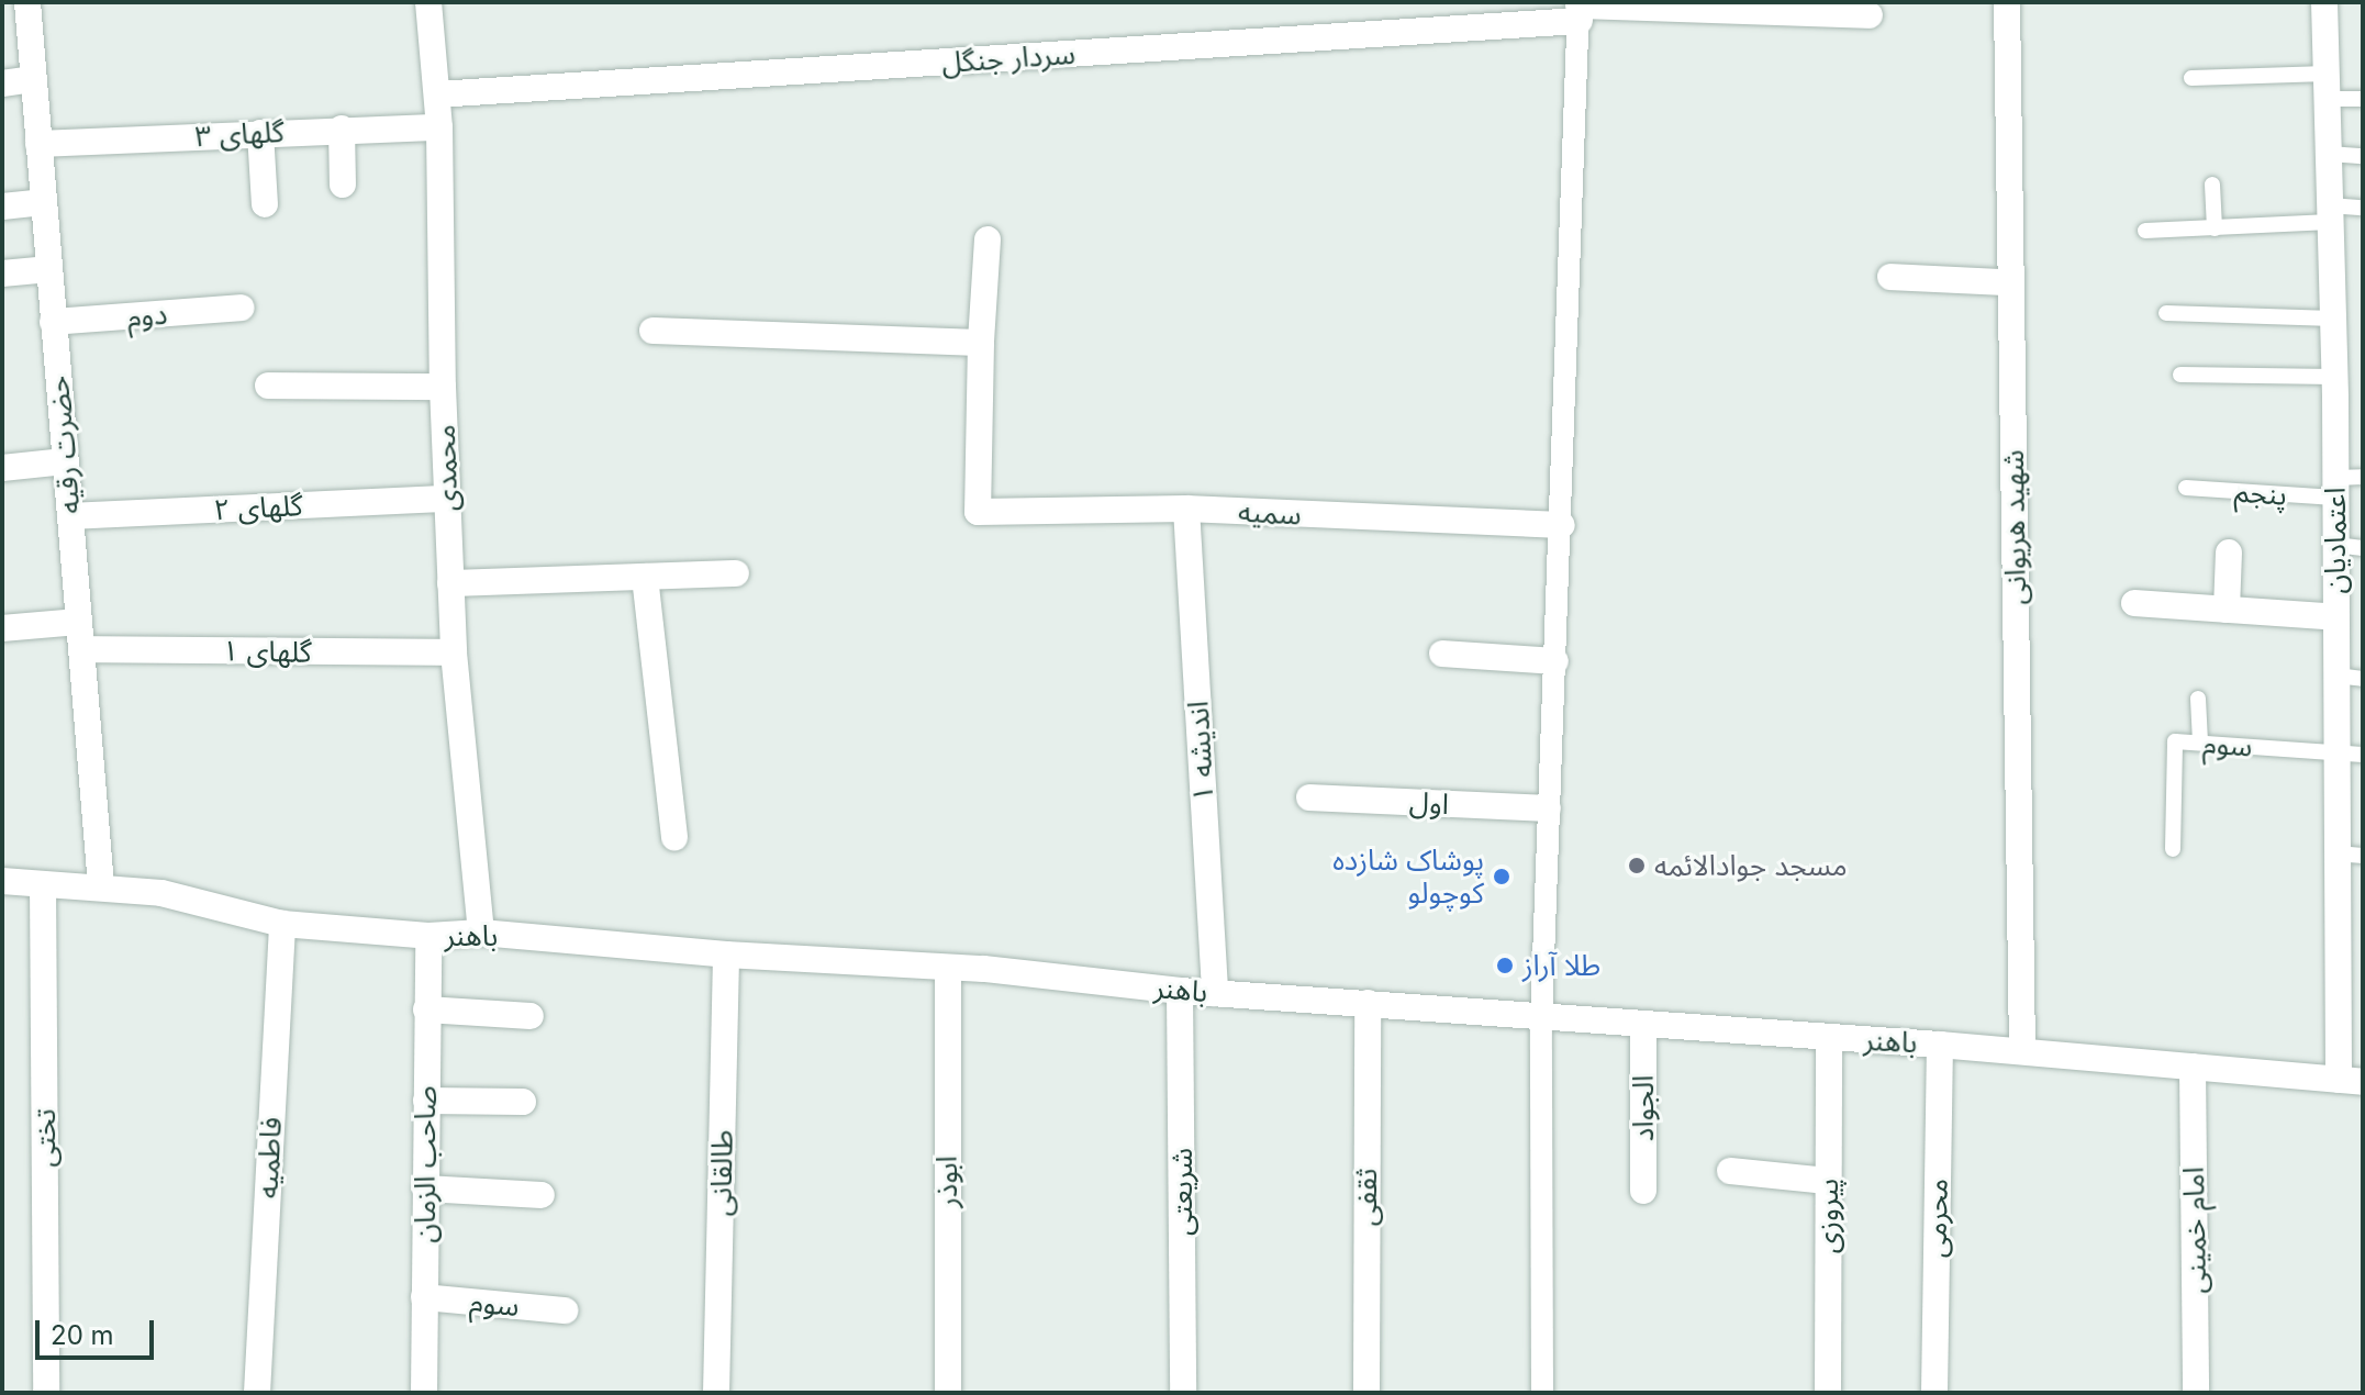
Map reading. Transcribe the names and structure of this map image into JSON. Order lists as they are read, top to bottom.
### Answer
{
  "streets": {
    "street": [
      "سردار جنگل",
      "گلهای ۳",
      "دوم",
      "حضرت رقیه",
      "محمدی",
      "گلهای ۲",
      "سمیه",
      "شهید هریوانی",
      "اعتمادیان",
      "گلهای ۱",
      "سوم",
      "اندیشه ۱",
      "اول",
      "باهنر",
      "الجواد",
      "تختی",
      "فاطمیه",
      "صاحب الزمان",
      "طالقانی",
      "ابوذر",
      "شریعتی",
      "ثقفی",
      "پیروزی",
      "محرمی",
      "امام خمینی"
    ],
    "lane": ["پنجم"]
  },
  "crossings": [
    ["سردار جنگل", "محمدی"],
    ["گلهای ۳", "حضرت رقیه"],
    ["گلهای ۳", "محمدی"],
    ["دوم", "حضرت رقیه"],
    ["حضرت رقیه", "گلهای ۲"],
    ["حضرت رقیه", "گلهای ۱"],
    ["حضرت رقیه", "باهنر"],
    ["محمدی", "گلهای ۲"],
    ["محمدی", "گلهای ۱"],
    ["محمدی", "باهنر"],
    ["پنجم", "اعتمادیان"],
    ["سمیه", "اندیشه ۱"],
    ["شهید هریوانی", "باهنر"],
    ["اعتمادیان", "سوم"],
    ["اعتمادیان", "باهنر"],
    ["سوم", "صاحب الزمان"],
    ["اندیشه ۱", "باهنر"],
    ["باهنر", "الجواد"],
    ["باهنر", "تختی"],
    ["باهنر", "فاطمیه"],
    ["باهنر", "صاحب الزمان"],
    ["باهنر", "طالقانی"],
    ["باهنر", "ابوذر"],
    ["باهنر", "شریعتی"],
    ["باهنر", "ثقفی"],
    ["باهنر", "پیروزی"],
    ["باهنر", "محرمی"],
    ["باهنر", "امام خمینی"]
  ],
  "places": ["مسجد جوادالائمه", "پوشاک شازده کوچولو", "طلا آراز"],
  "scale_bar": "20 m"
}
